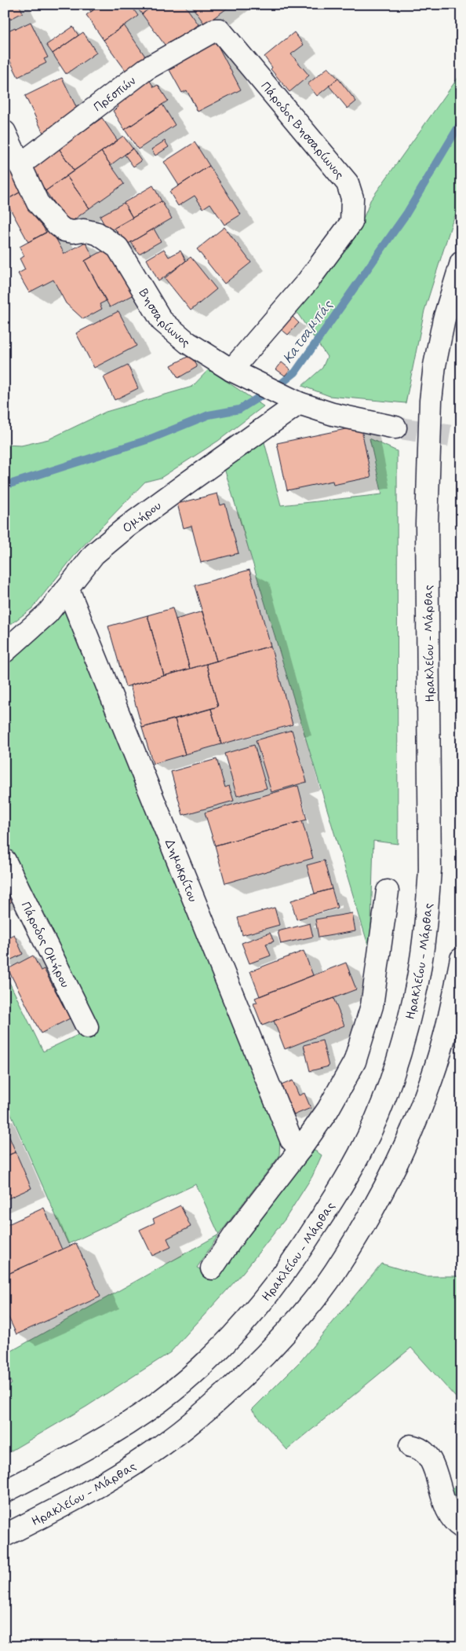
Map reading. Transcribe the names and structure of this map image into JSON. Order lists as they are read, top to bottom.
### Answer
{
  "streets": {
    "street": [
      "Πρεσπών",
      "Πάροδος Βησσαρίωνος",
      "Βησσαρίωνος",
      "Ομήρου",
      "Ηρακλείου - Μάρθας",
      "Δημοκρίτου",
      "Πάροδος Ομήρου"
    ]
  },
  "crossings": [
    ["Πρεσπών", "Πάροδος Βησσαρίωνος"],
    ["Πρεσπών", "Βησσαρίωνος"],
    ["Πάροδος Βησσαρίωνος", "Βησσαρίωνος"],
    ["Βησσαρίωνος", "Ομήρου"],
    ["Ομήρου", "Δημοκρίτου"]
  ],
  "water": ["Κατσαμπάς"]
}
